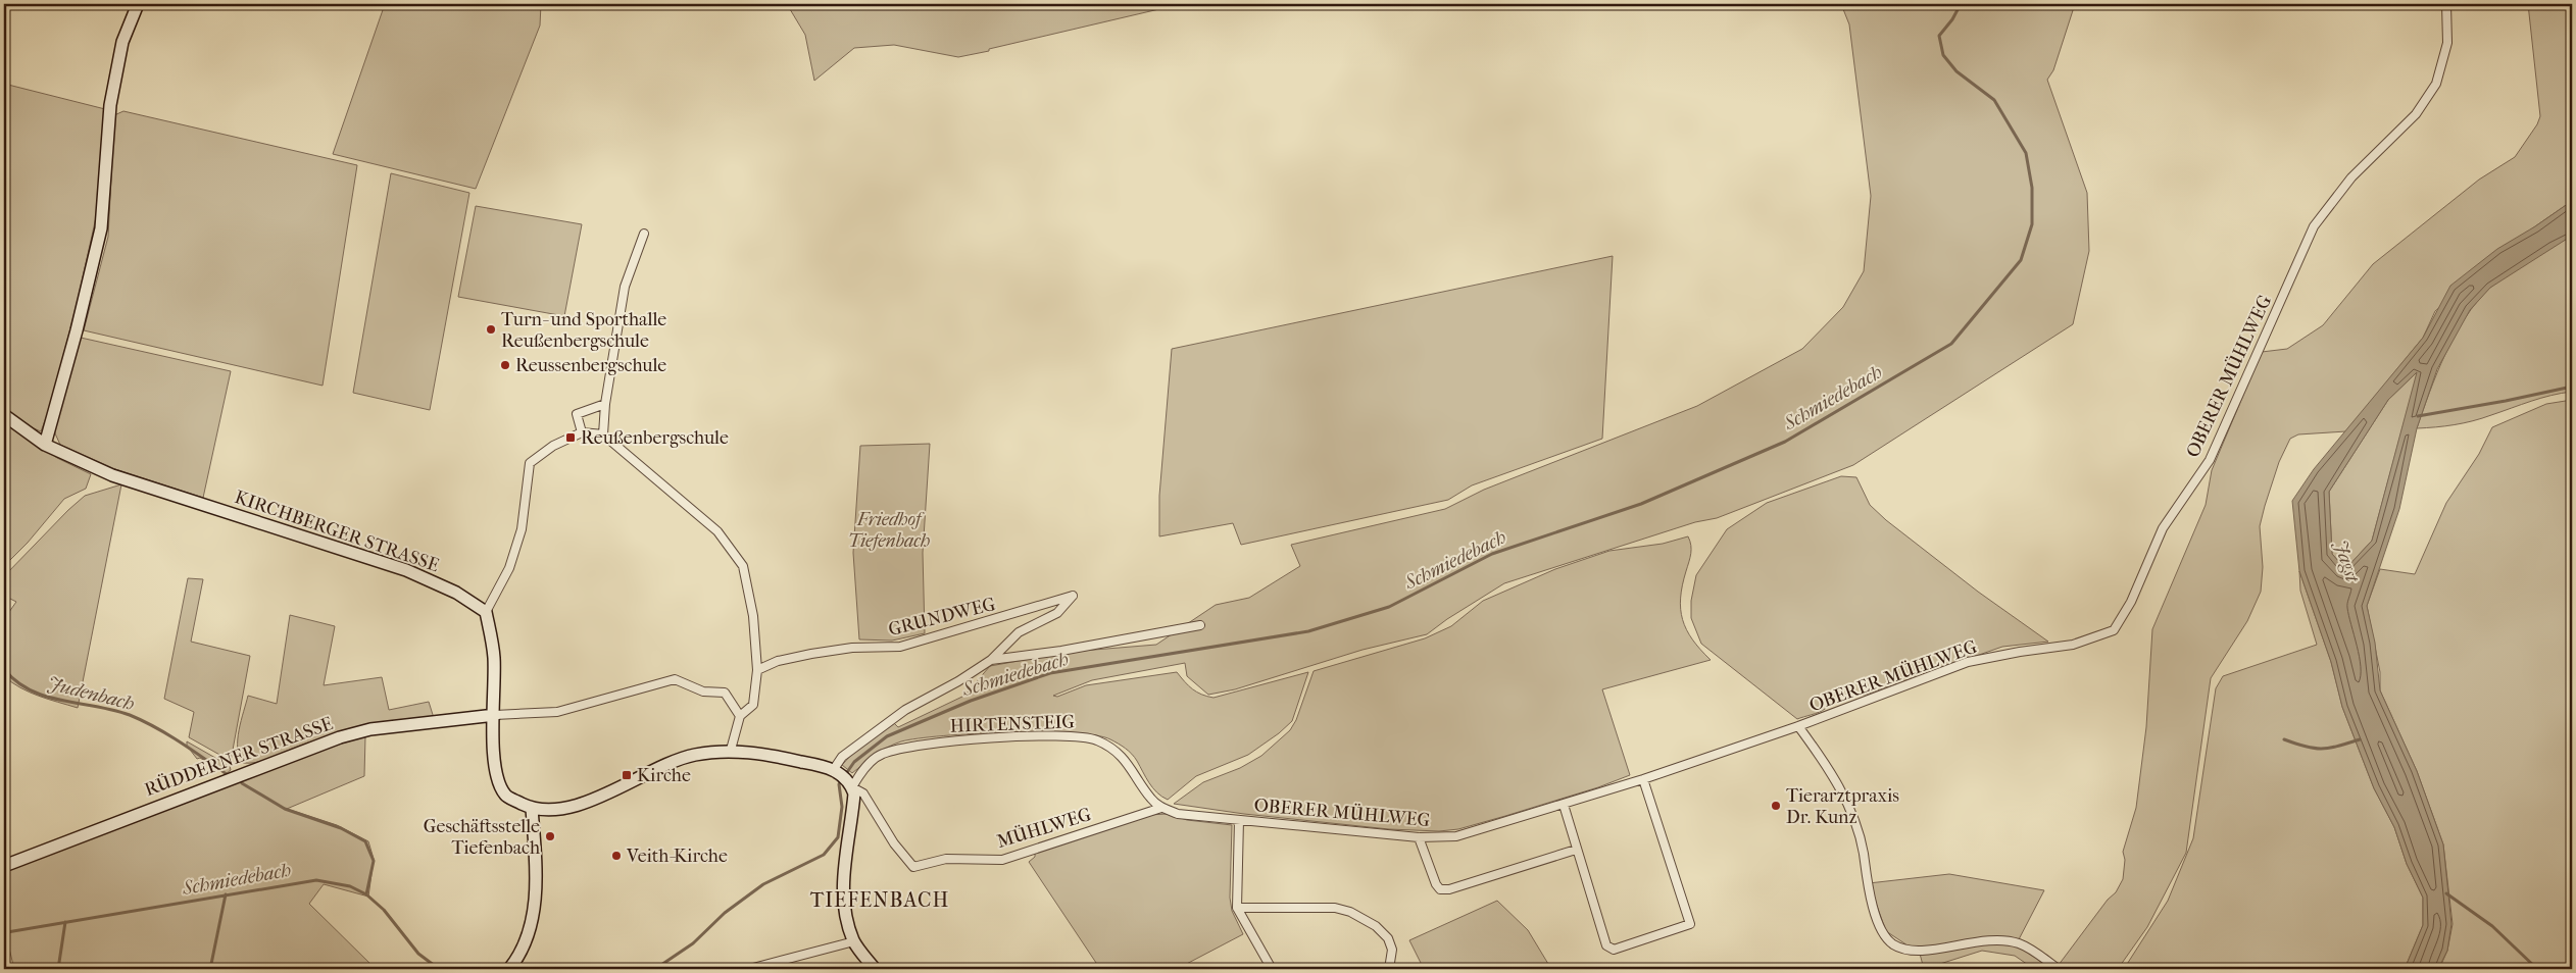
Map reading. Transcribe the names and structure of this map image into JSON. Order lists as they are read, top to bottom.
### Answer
{
  "streets": {
    "main road": ["KIRCHBERGER STRASSE", "RÜDDERNER STRASSE"],
    "street": [
      "OBERER MÜHLWEG",
      "GRUNDWEG",
      "HIRTENSTEIG",
      "MÜHLWEG"
    ]
  },
  "crossings": [
    ["OBERER MÜHLWEG", "HIRTENSTEIG"],
    ["OBERER MÜHLWEG", "MÜHLWEG"],
    ["HIRTENSTEIG", "MÜHLWEG"]
  ],
  "districts": ["TIEFENBACH"],
  "water": ["Schmiedebach", "Jagst", "Judenbach"],
  "parks": ["Friedhof Tiefenbach"],
  "places": {
    "other": [
      "Turn- und Sporthalle Reußenbergschule",
      "Reussenbergschule",
      "Tierarztpraxis Dr. Kunz",
      "Geschäftsstelle Tiefenbach",
      "Veith-Kirche"
    ],
    "transit": ["Reußenbergschule", "Kirche"]
  }
}
